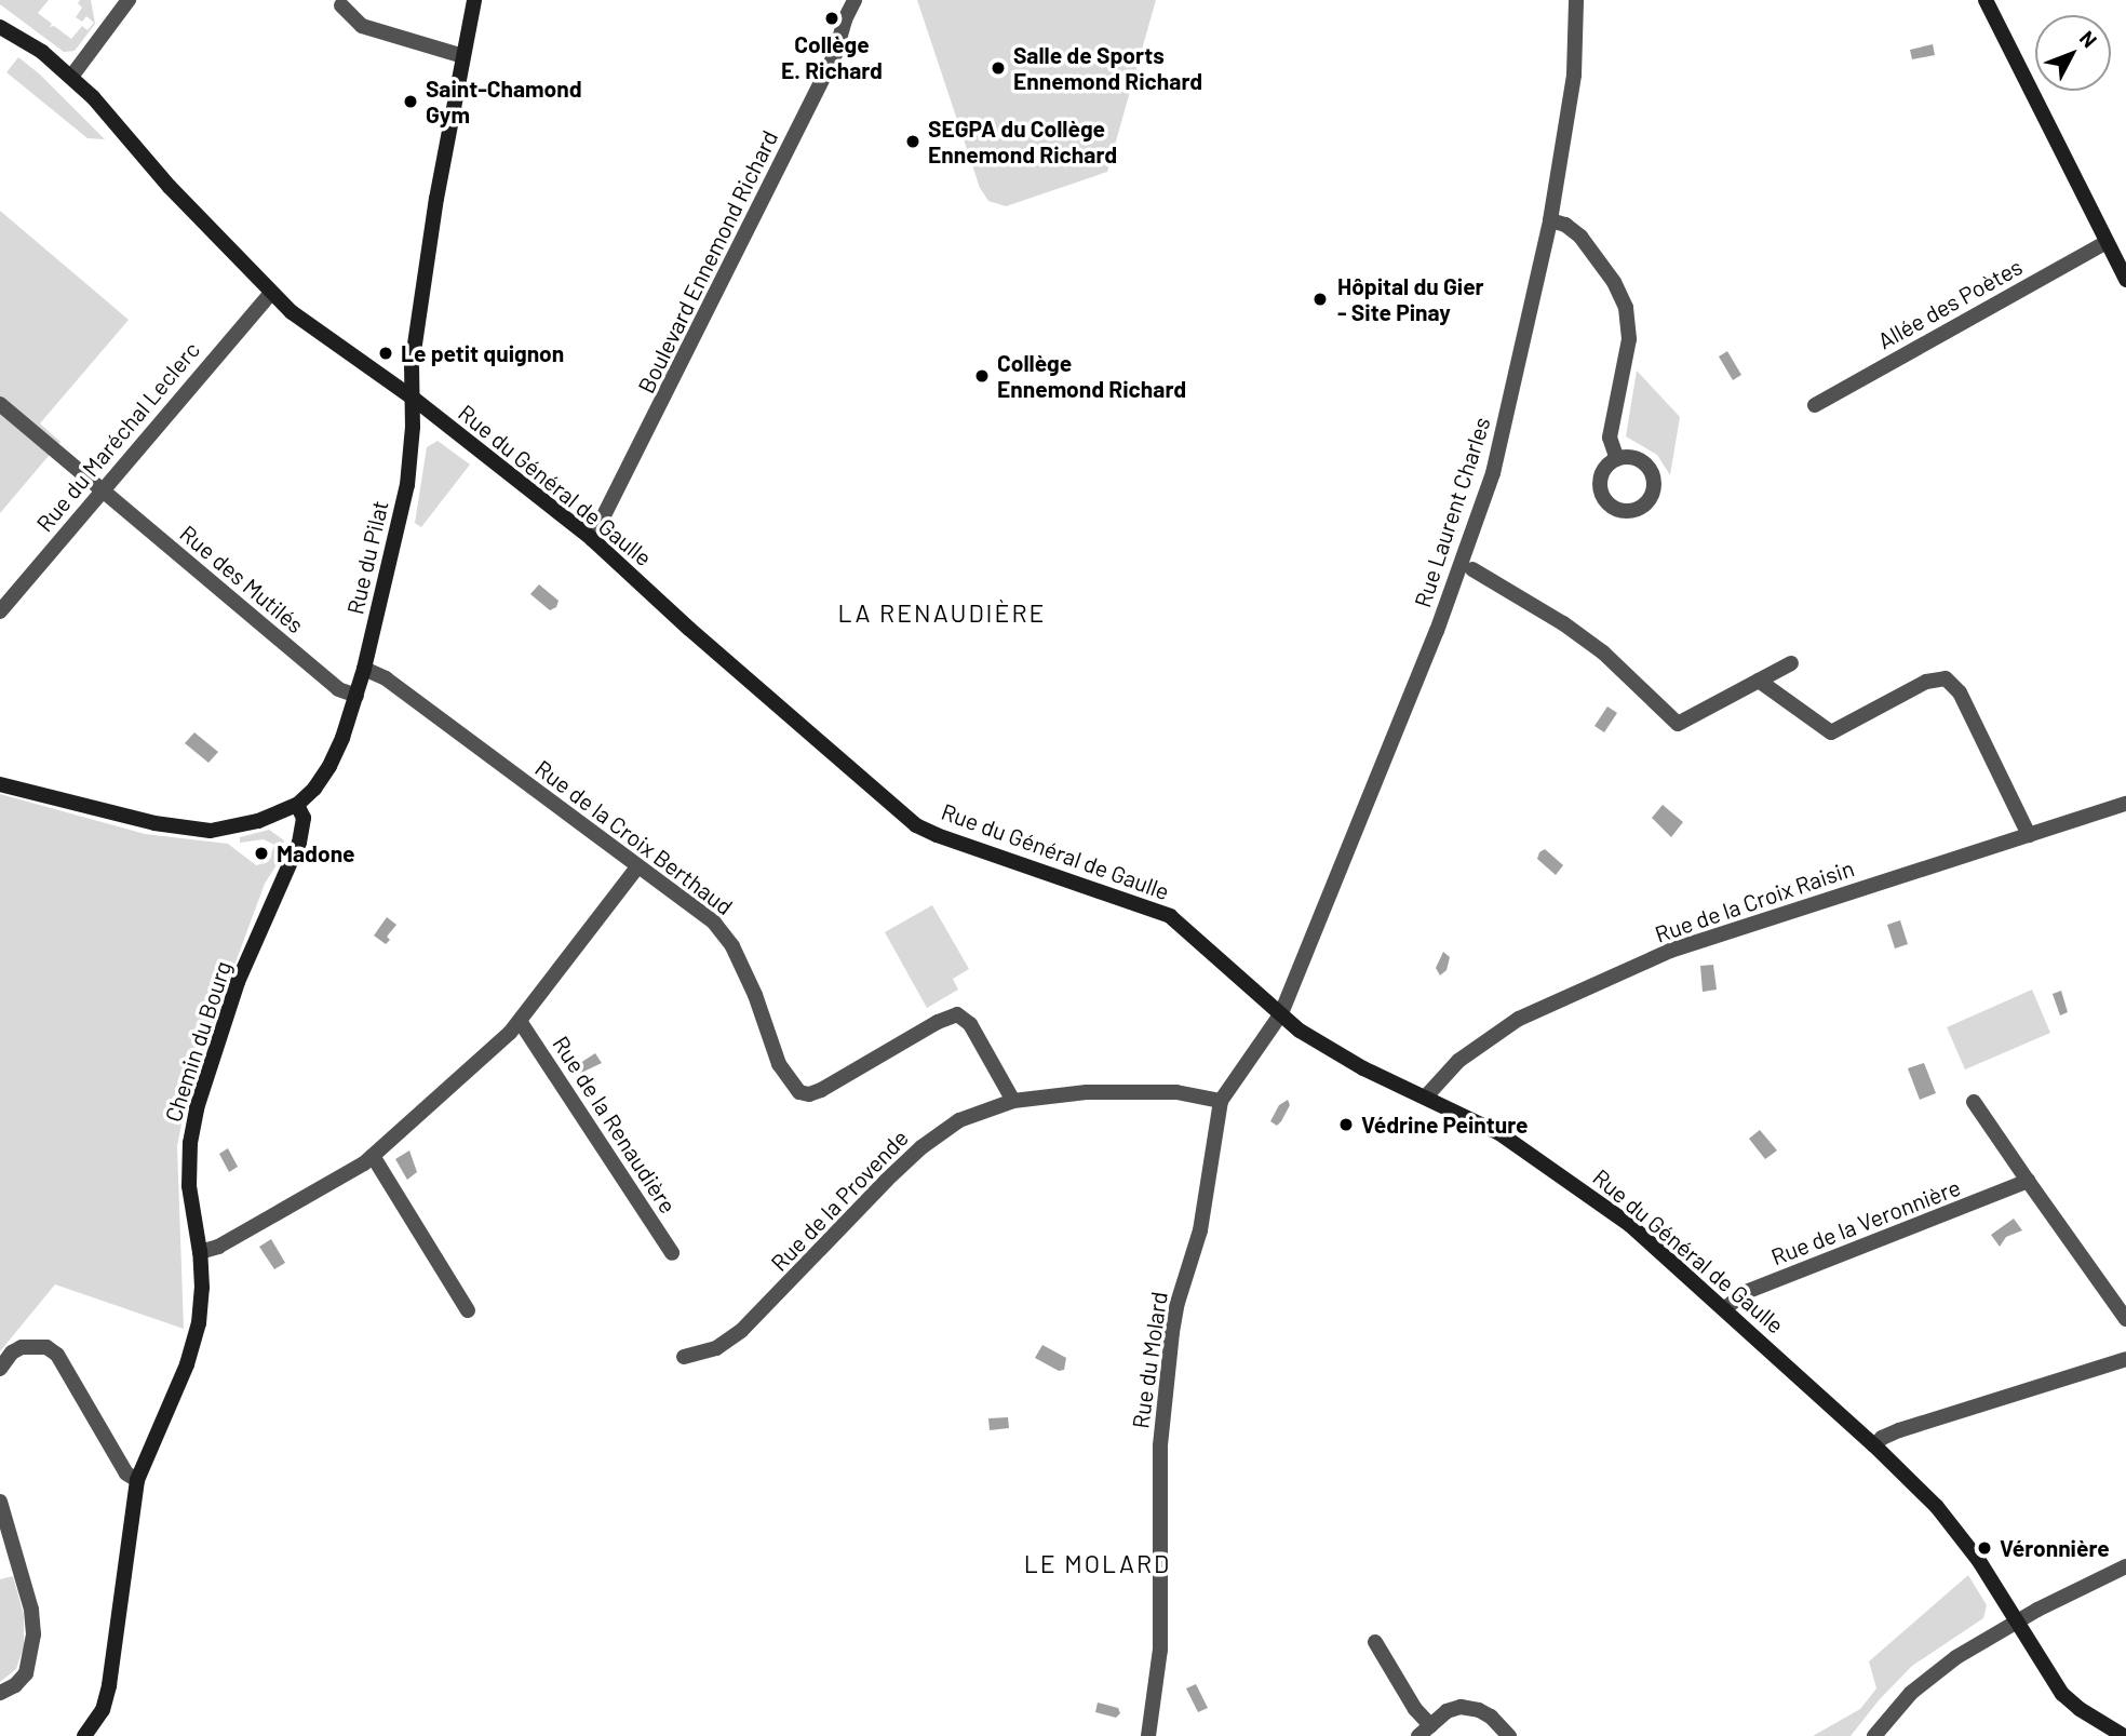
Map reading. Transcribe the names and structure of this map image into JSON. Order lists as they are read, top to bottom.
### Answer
{
  "streets": {
    "street": [
      "Boulevard Ennemond Richard",
      "Allée des Poètes",
      "Rue du Maréchal Leclerc",
      "Rue du Général de Gaulle",
      "Rue Laurent Charles",
      "Rue du Pilat",
      "Rue des Mutilés",
      "Rue de la Croix Berthaud",
      "Rue de la Croix Raisin",
      "Chemin du Bourg",
      "Rue de la Renaudière",
      "Rue de la Provende",
      "Rue de la Veronnière",
      "Rue du Molard"
    ]
  },
  "crossings": [
    ["Boulevard Ennemond Richard", "Rue du Général de Gaulle"],
    ["Rue du Maréchal Leclerc", "Rue du Général de Gaulle"],
    ["Rue du Maréchal Leclerc", "Rue des Mutilés"],
    ["Rue du Général de Gaulle", "Rue Laurent Charles"],
    ["Rue du Général de Gaulle", "Rue du Pilat"],
    ["Rue du Général de Gaulle", "Rue de la Croix Raisin"],
    ["Rue du Général de Gaulle", "Rue de la Veronnière"],
    ["Rue du Général de Gaulle", "Rue du Molard"],
    ["Rue Laurent Charles", "Rue du Molard"],
    ["Rue du Pilat", "Rue des Mutilés"],
    ["Rue du Pilat", "Rue de la Croix Berthaud"],
    ["Rue du Pilat", "Chemin du Bourg"],
    ["Rue de la Croix Berthaud", "Rue de la Provende"],
    ["Rue de la Provende", "Rue du Molard"]
  ],
  "districts": ["LA RENAUDIÈRE", "LE MOLARD"],
  "places": [
    "Collège E. Richard",
    "Salle de Sports Ennemond Richard",
    "Saint-Chamond Gym",
    "SEGPA du Collège Ennemond Richard",
    "Hôpital du Gier - Site Pinay",
    "Le petit quignon",
    "Collège Ennemond Richard",
    "Madone",
    "Védrine Peinture",
    "Véronnière"
  ],
  "north": "top right"
}
